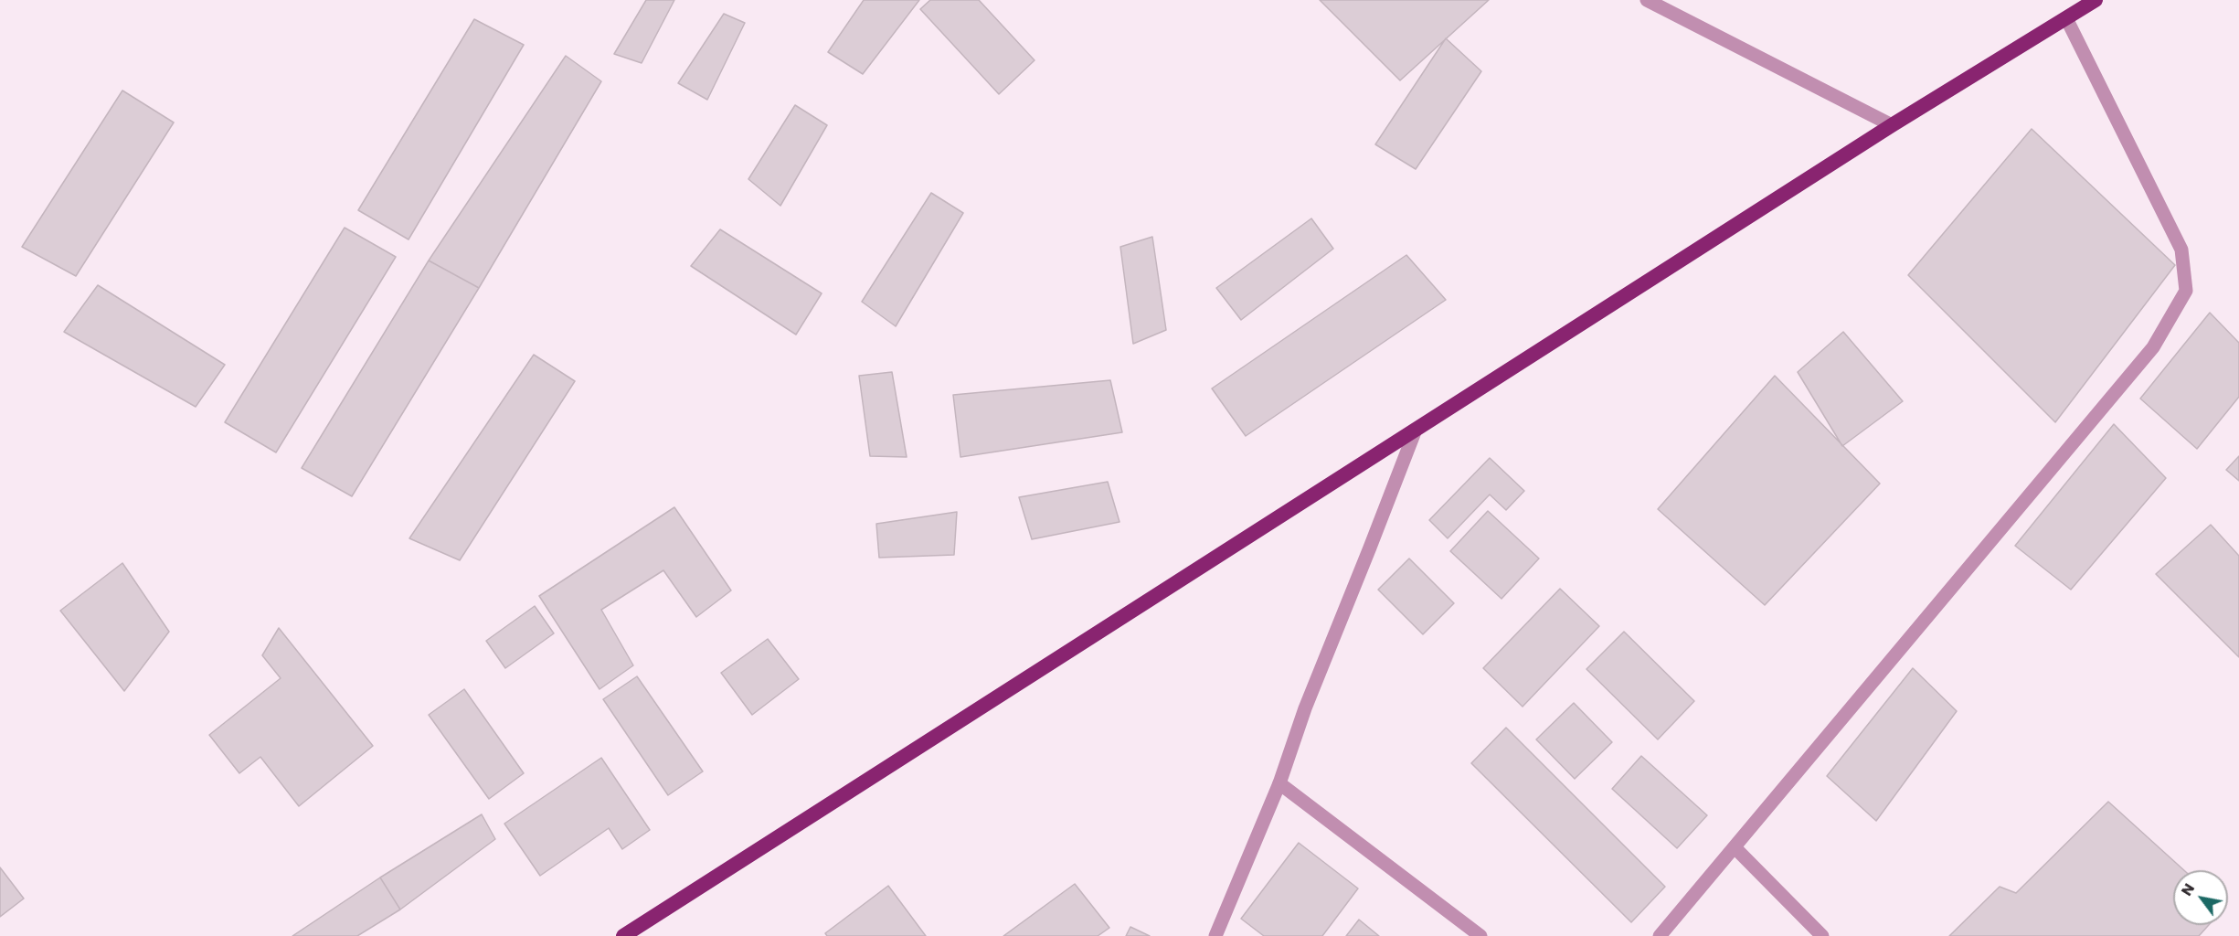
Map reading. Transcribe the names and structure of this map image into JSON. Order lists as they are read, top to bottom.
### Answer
{
  "north": "top left"
}
